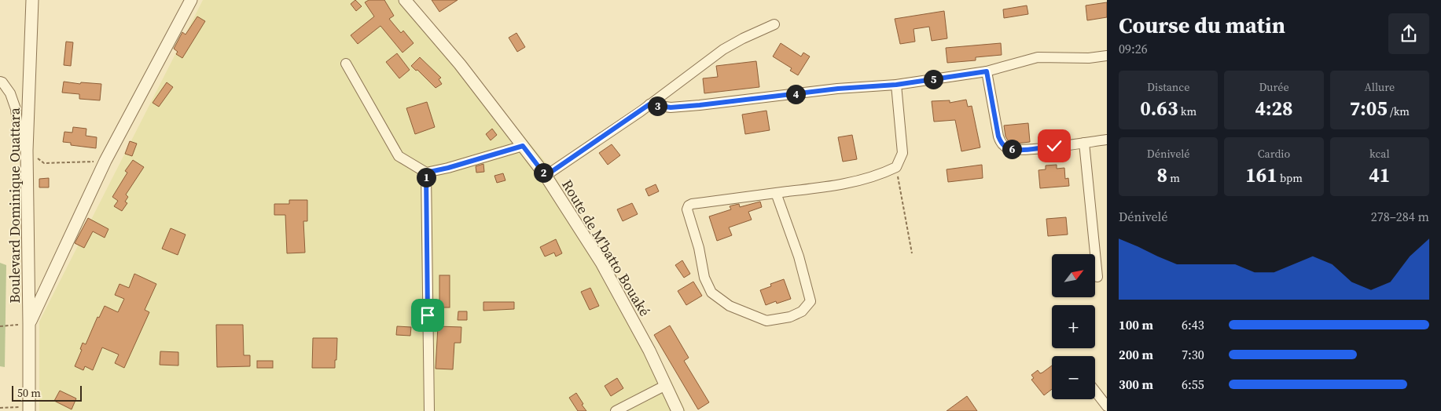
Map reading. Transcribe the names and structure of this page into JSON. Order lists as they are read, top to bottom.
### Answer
{
  "streets": {
    "street": ["Boulevard Dominique Ouattara", "Route de M'batto Bouaké"]
  },
  "scale_bar": "50 m",
  "north": "top right",
  "page": {
    "heading": ["Course du matin", "09:26"],
    "stats": [
      ["Distance", "0.63 km"],
      ["Durée", "4:28"],
      ["Allure", "7:05 /km"],
      ["Dénivelé", "8 m"],
      ["Cardio", "161 bpm"],
      ["kcal", "41"]
    ],
    "pins": [
      "5",
      "4",
      "3",
      "6",
      "2",
      "1"
    ],
    "chart": ["Dénivelé", "278–284 m"],
    "map_buttons": ["+", "−"],
    "list": [
      {
        "name": "100 m",
        "note": "6:43"
      },
      {
        "name": "200 m",
        "note": "7:30"
      },
      {
        "name": "300 m",
        "note": "6:55"
      }
    ],
    "scale": "50 m"
  }
}
